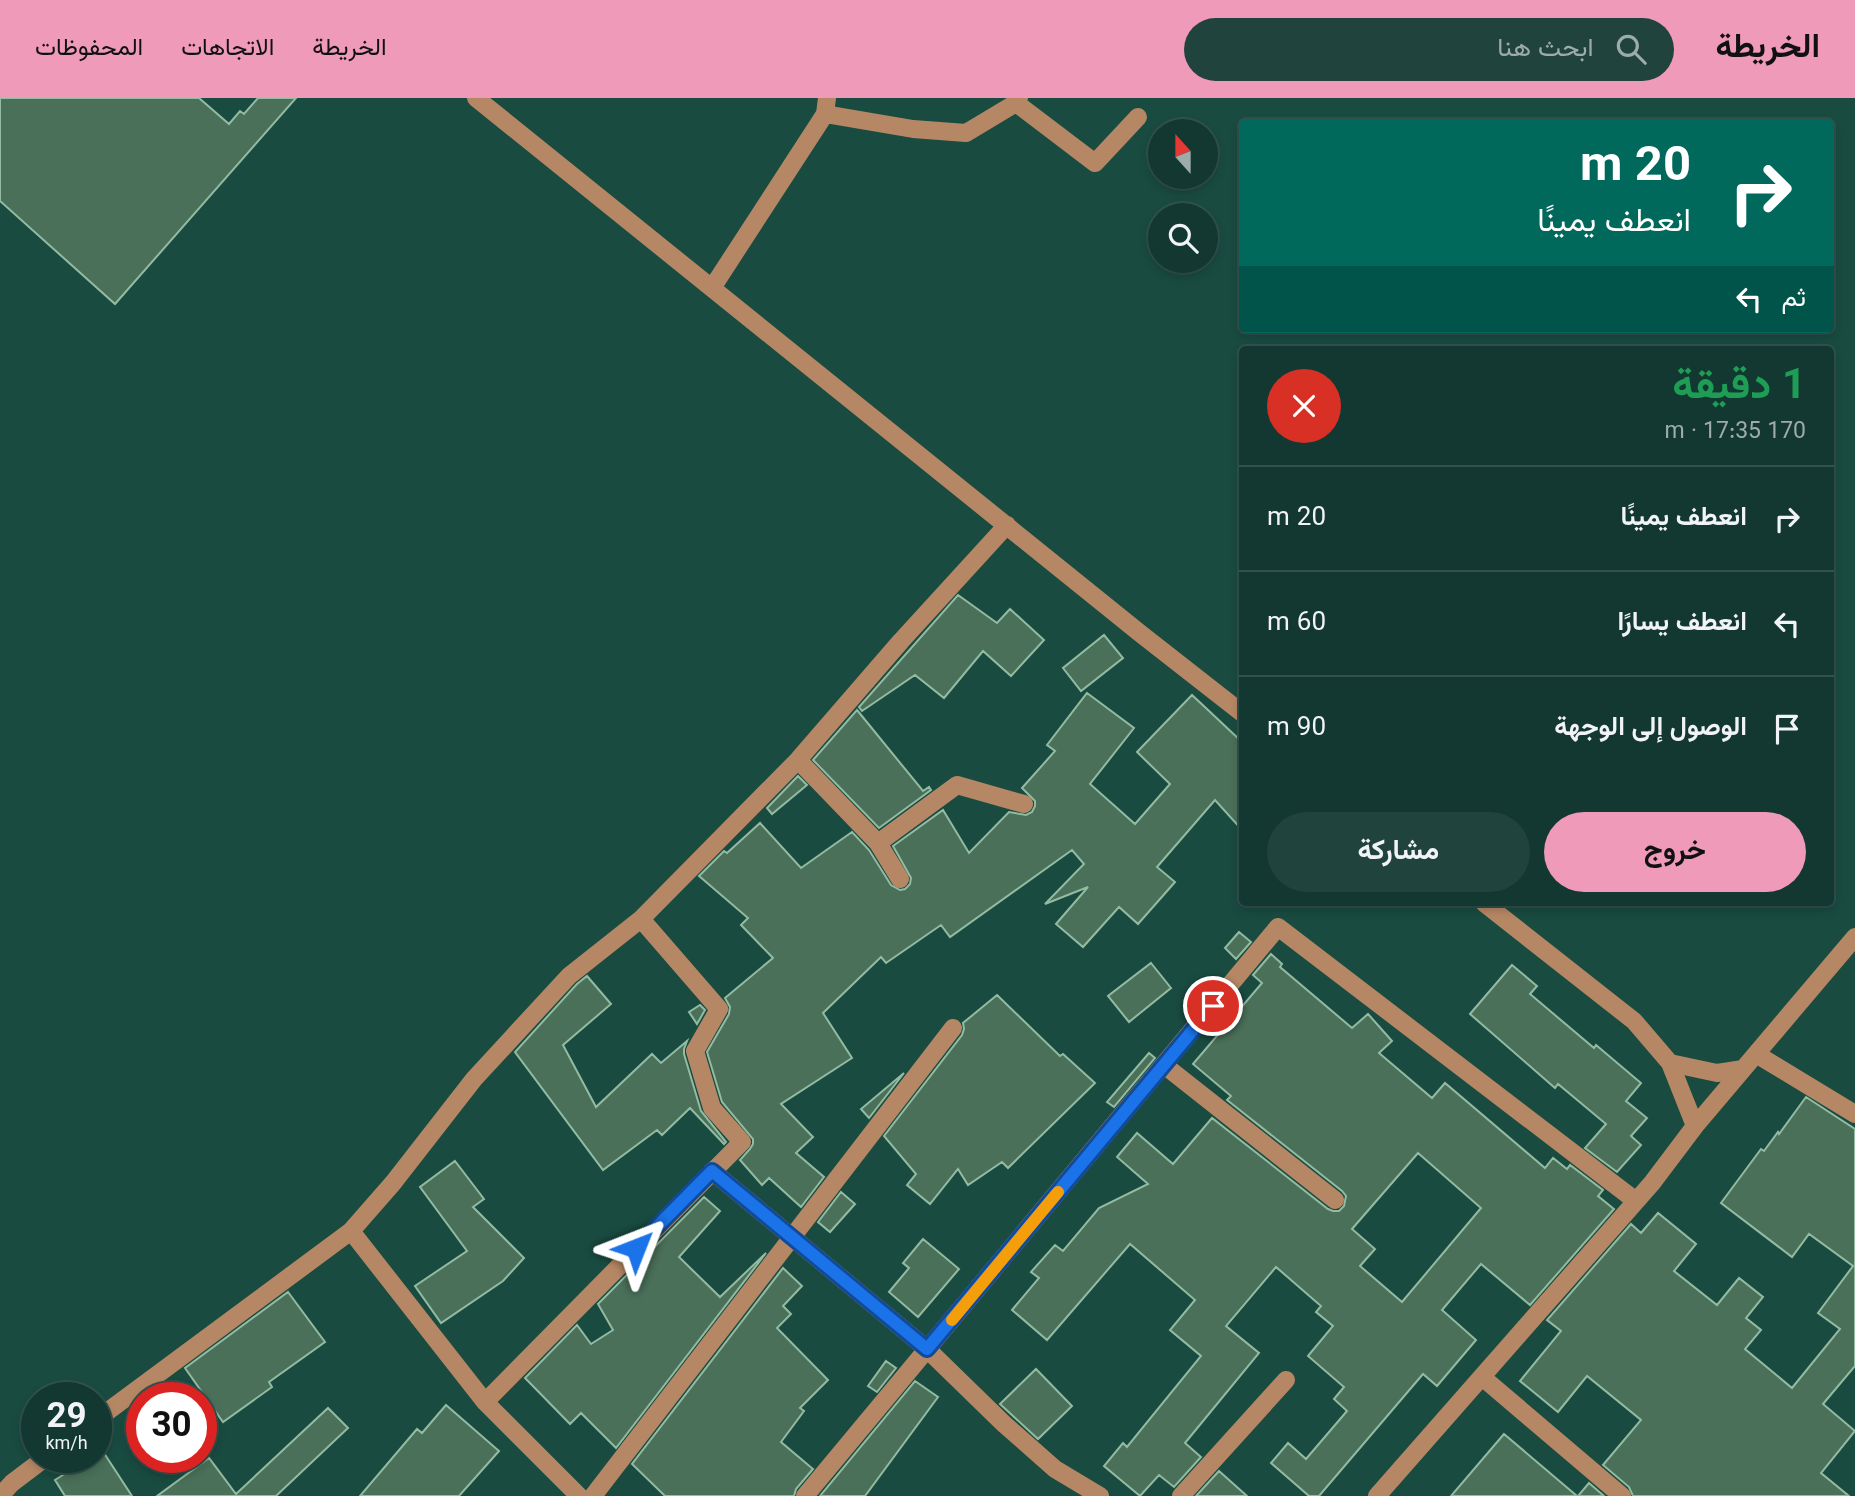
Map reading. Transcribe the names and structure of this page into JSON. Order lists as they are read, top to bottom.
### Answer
{
  "north": "top",
  "page": {
    "header": "الخريطة",
    "search": "ابحث هنا",
    "nav": ["الخريطة", "الاتجاهات", "المحفوظات"],
    "turn": ["20 m", "انعطف يمينًا"],
    "then": "ثم",
    "heading": ["1 دقيقة", "170 m · 17:35"],
    "list": [
      {
        "name": "انعطف يمينًا",
        "value": "20 m"
      },
      {
        "name": "انعطف يسارًا",
        "value": "60 m"
      },
      {
        "name": "الوصول إلى الوجهة",
        "value": "90 m"
      }
    ],
    "buttons": ["خروج", "مشاركة"],
    "speed": "29 km/h",
    "limit": "30"
  }
}
